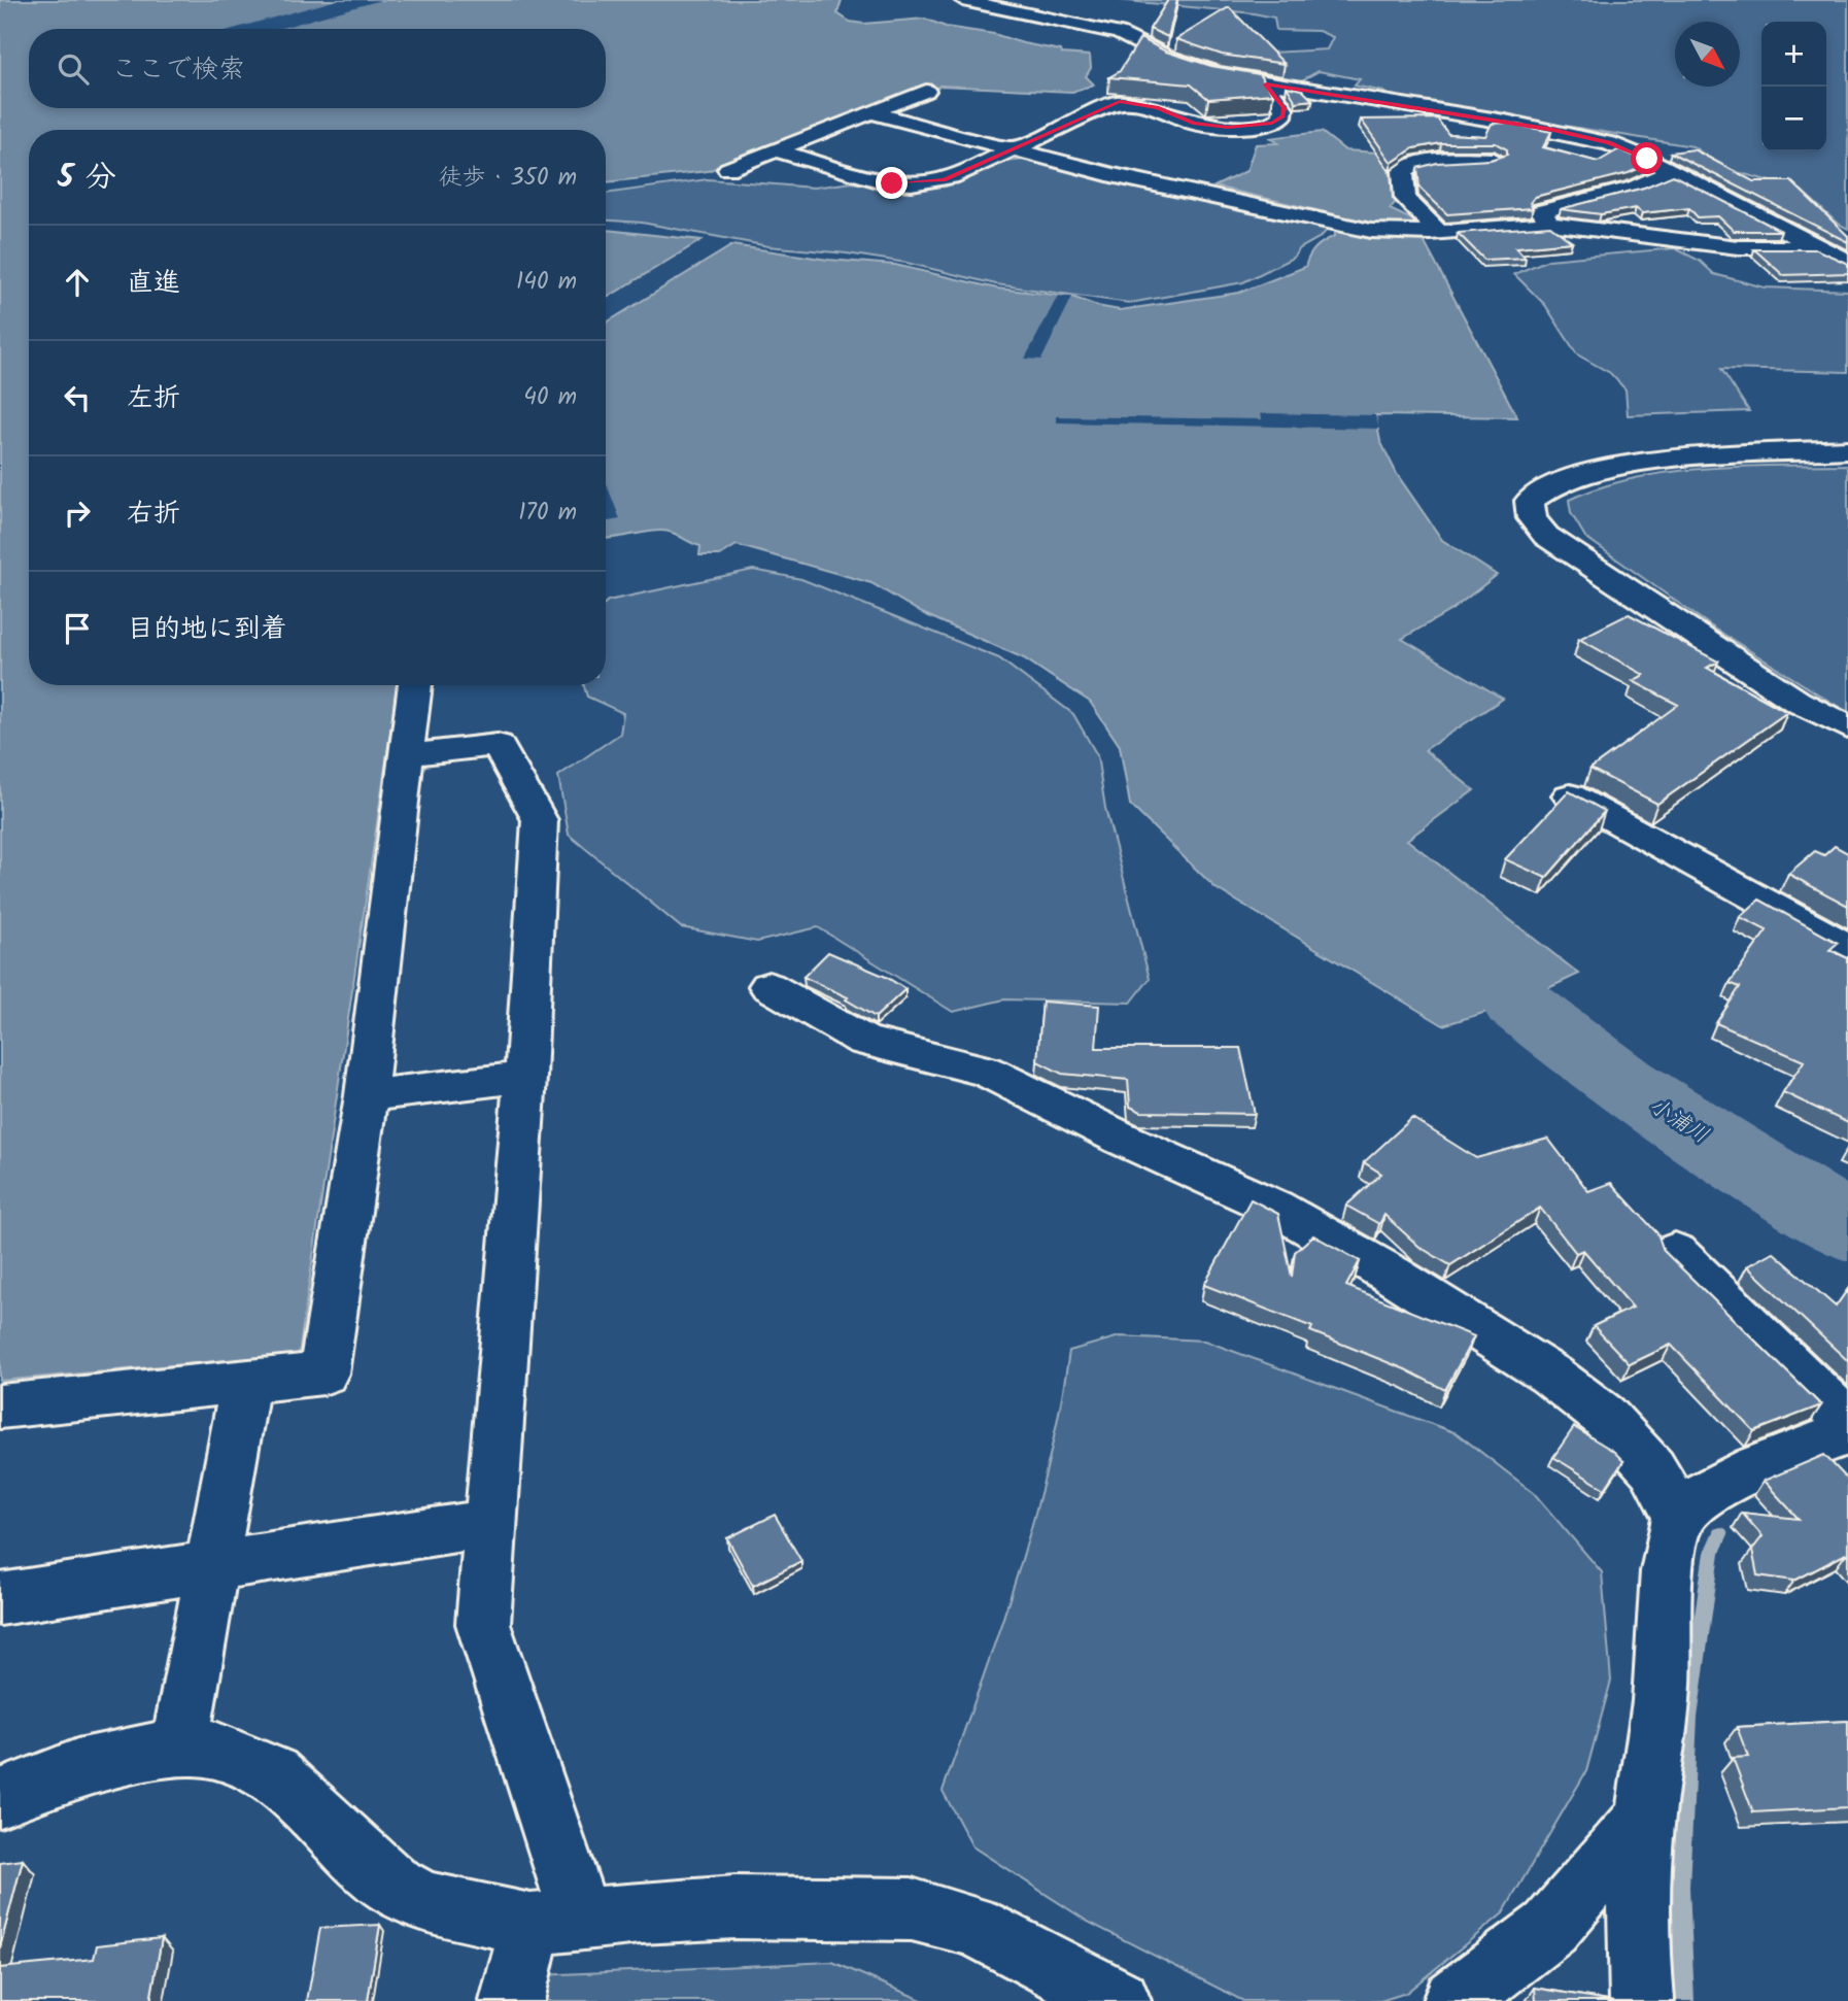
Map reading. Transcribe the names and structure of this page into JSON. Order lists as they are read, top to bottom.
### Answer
{
  "water": ["小浦川"],
  "north": "bottom right",
  "page": {
    "map_buttons": ["+", "−"],
    "search": "ここで検索",
    "heading": ["5 分", "徒歩 · 350 m"],
    "list": [
      ["直進", "140 m"],
      ["左折", "40 m"],
      ["右折", "170 m"],
      "目的地に到着"
    ]
  }
}
